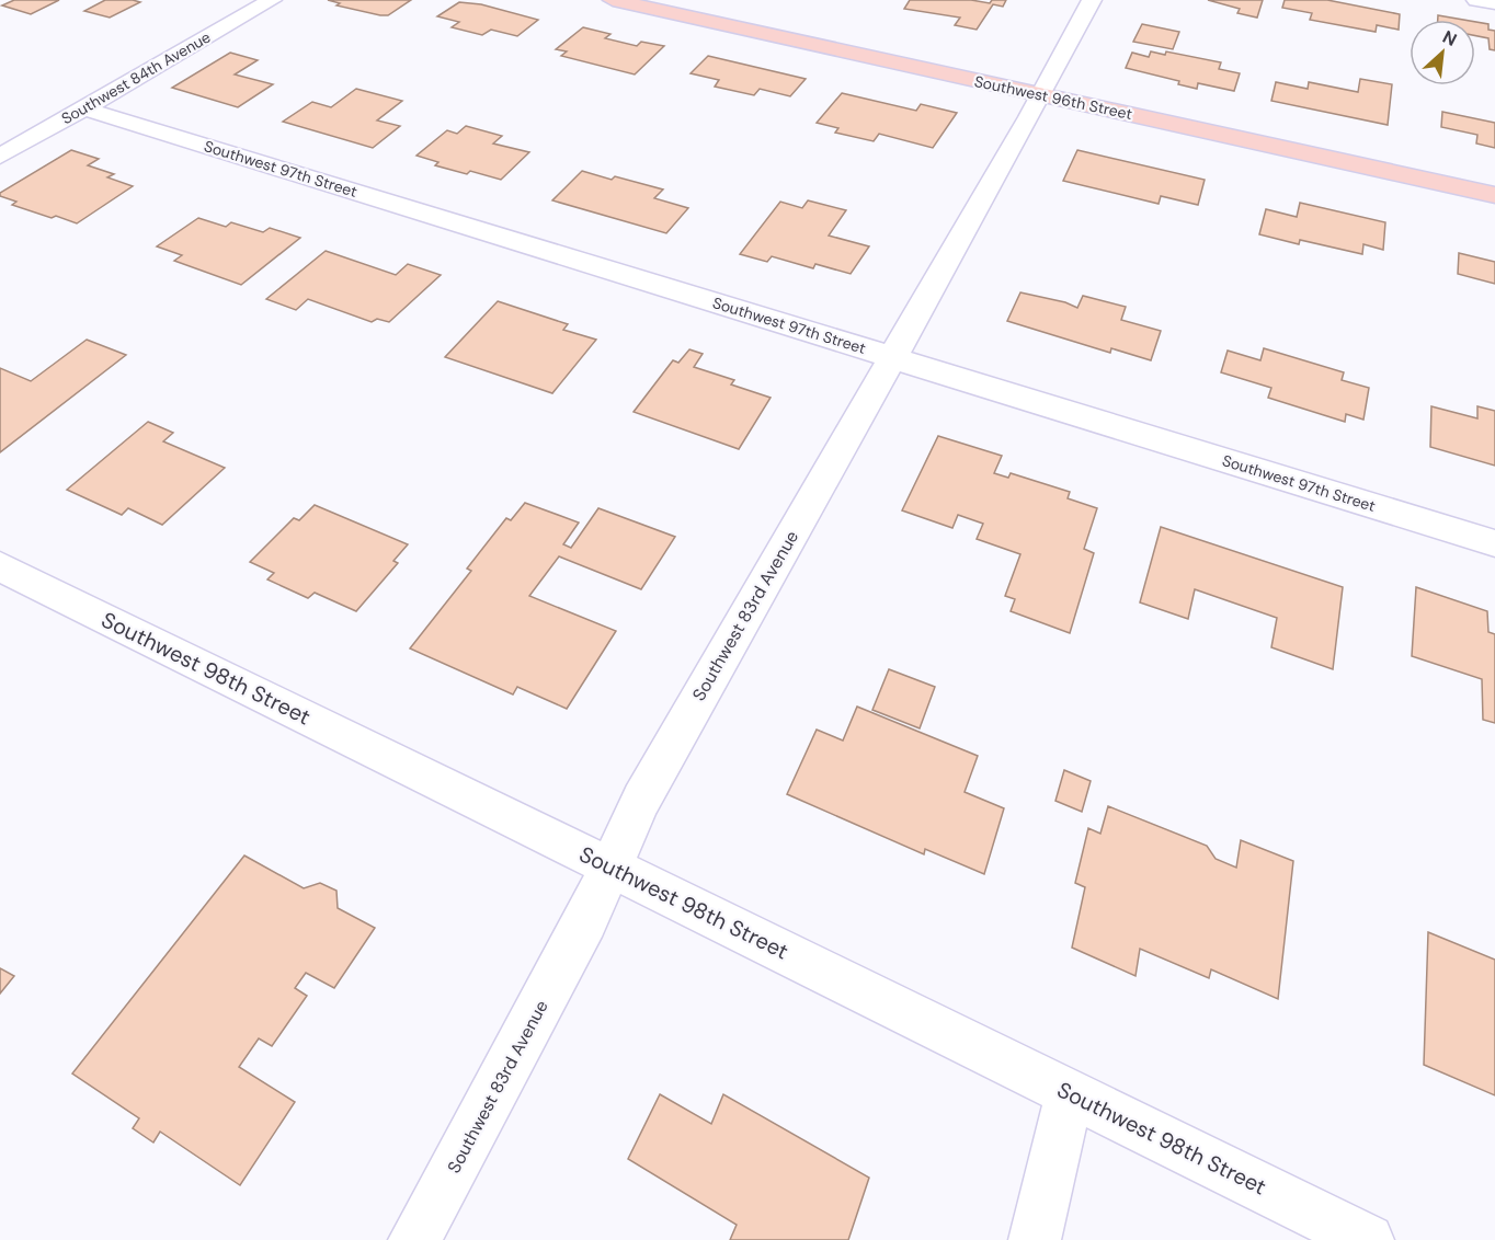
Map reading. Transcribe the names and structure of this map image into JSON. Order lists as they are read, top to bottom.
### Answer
{
  "streets": {
    "street": [
      "Southwest 84th Avenue",
      "Southwest 96th Street",
      "Southwest 97th Street",
      "Southwest 83rd Avenue",
      "Southwest 98th Street"
    ]
  },
  "crossings": [
    ["Southwest 84th Avenue", "Southwest 97th Street"],
    ["Southwest 96th Street", "Southwest 83rd Avenue"],
    ["Southwest 97th Street", "Southwest 83rd Avenue"],
    ["Southwest 83rd Avenue", "Southwest 98th Street"]
  ],
  "north": "top right"
}
